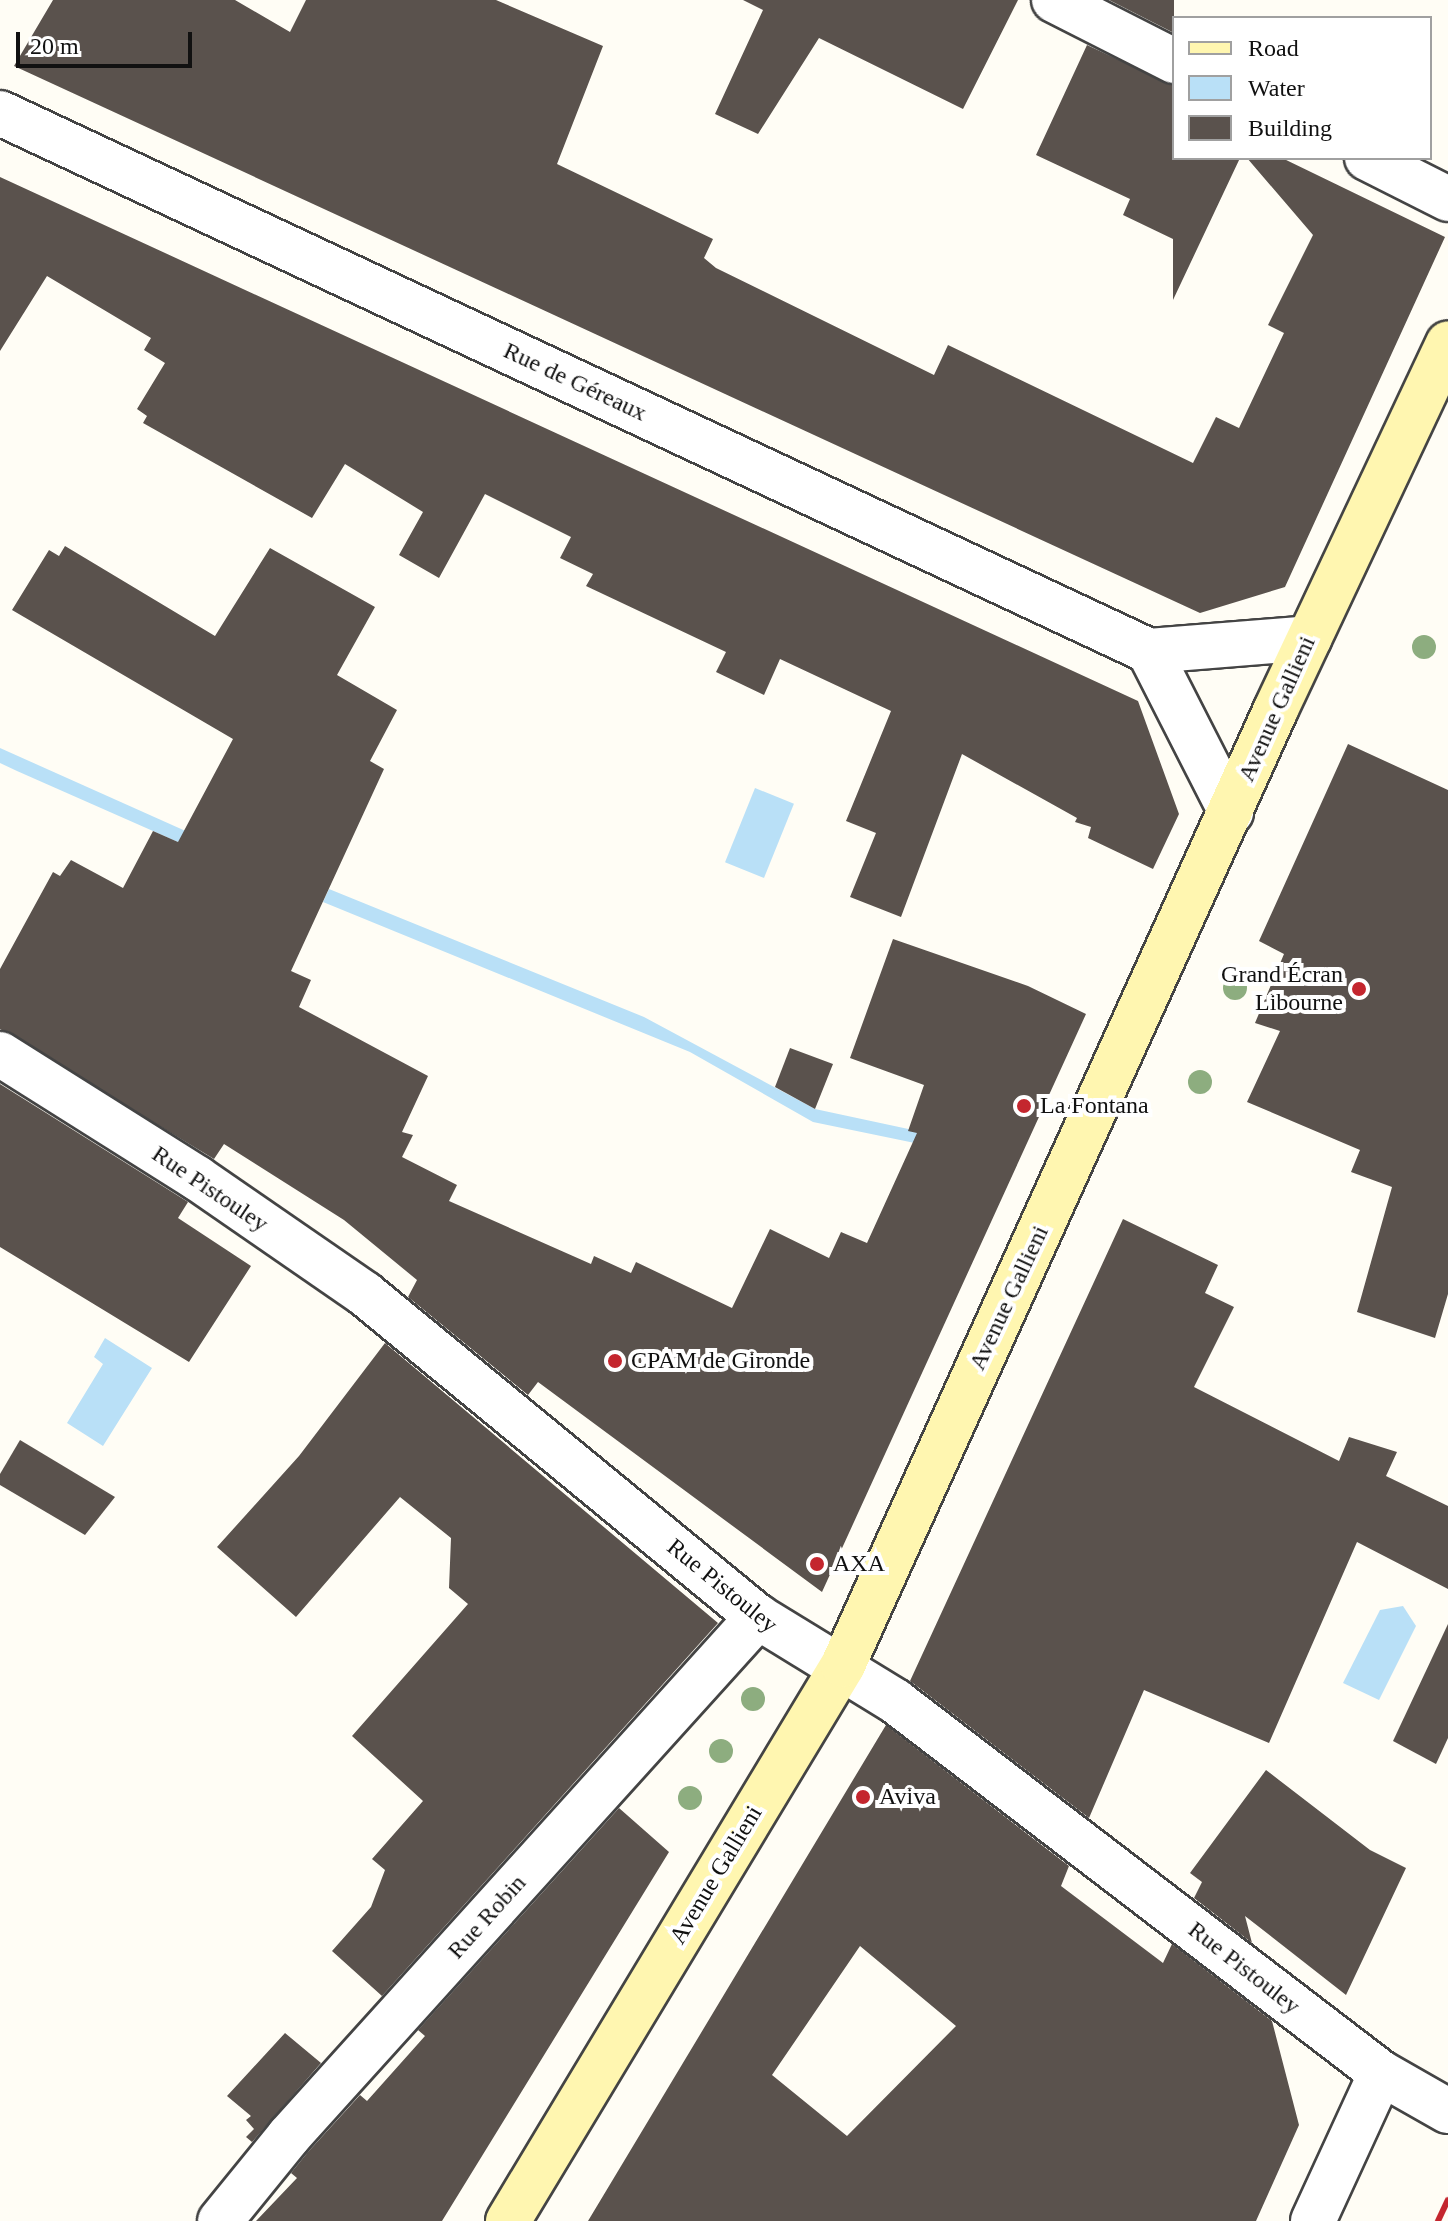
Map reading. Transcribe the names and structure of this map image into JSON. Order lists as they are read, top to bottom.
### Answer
{
  "streets": {
    "main road": ["Avenue Gallieni"],
    "street": ["Rue de Géreaux", "Rue Pistouley", "Rue Robin"]
  },
  "crossings": [
    ["Rue de Géreaux", "Avenue Gallieni"],
    ["Avenue Gallieni", "Rue Pistouley"],
    ["Rue Pistouley", "Rue Robin"]
  ],
  "places": [
    "Grand Écran Libourne",
    "La Fontana",
    "CPAM de Gironde",
    "AXA",
    "Aviva"
  ],
  "legend": ["Road", "Water", "Building"],
  "scale_bar": "20 m"
}
